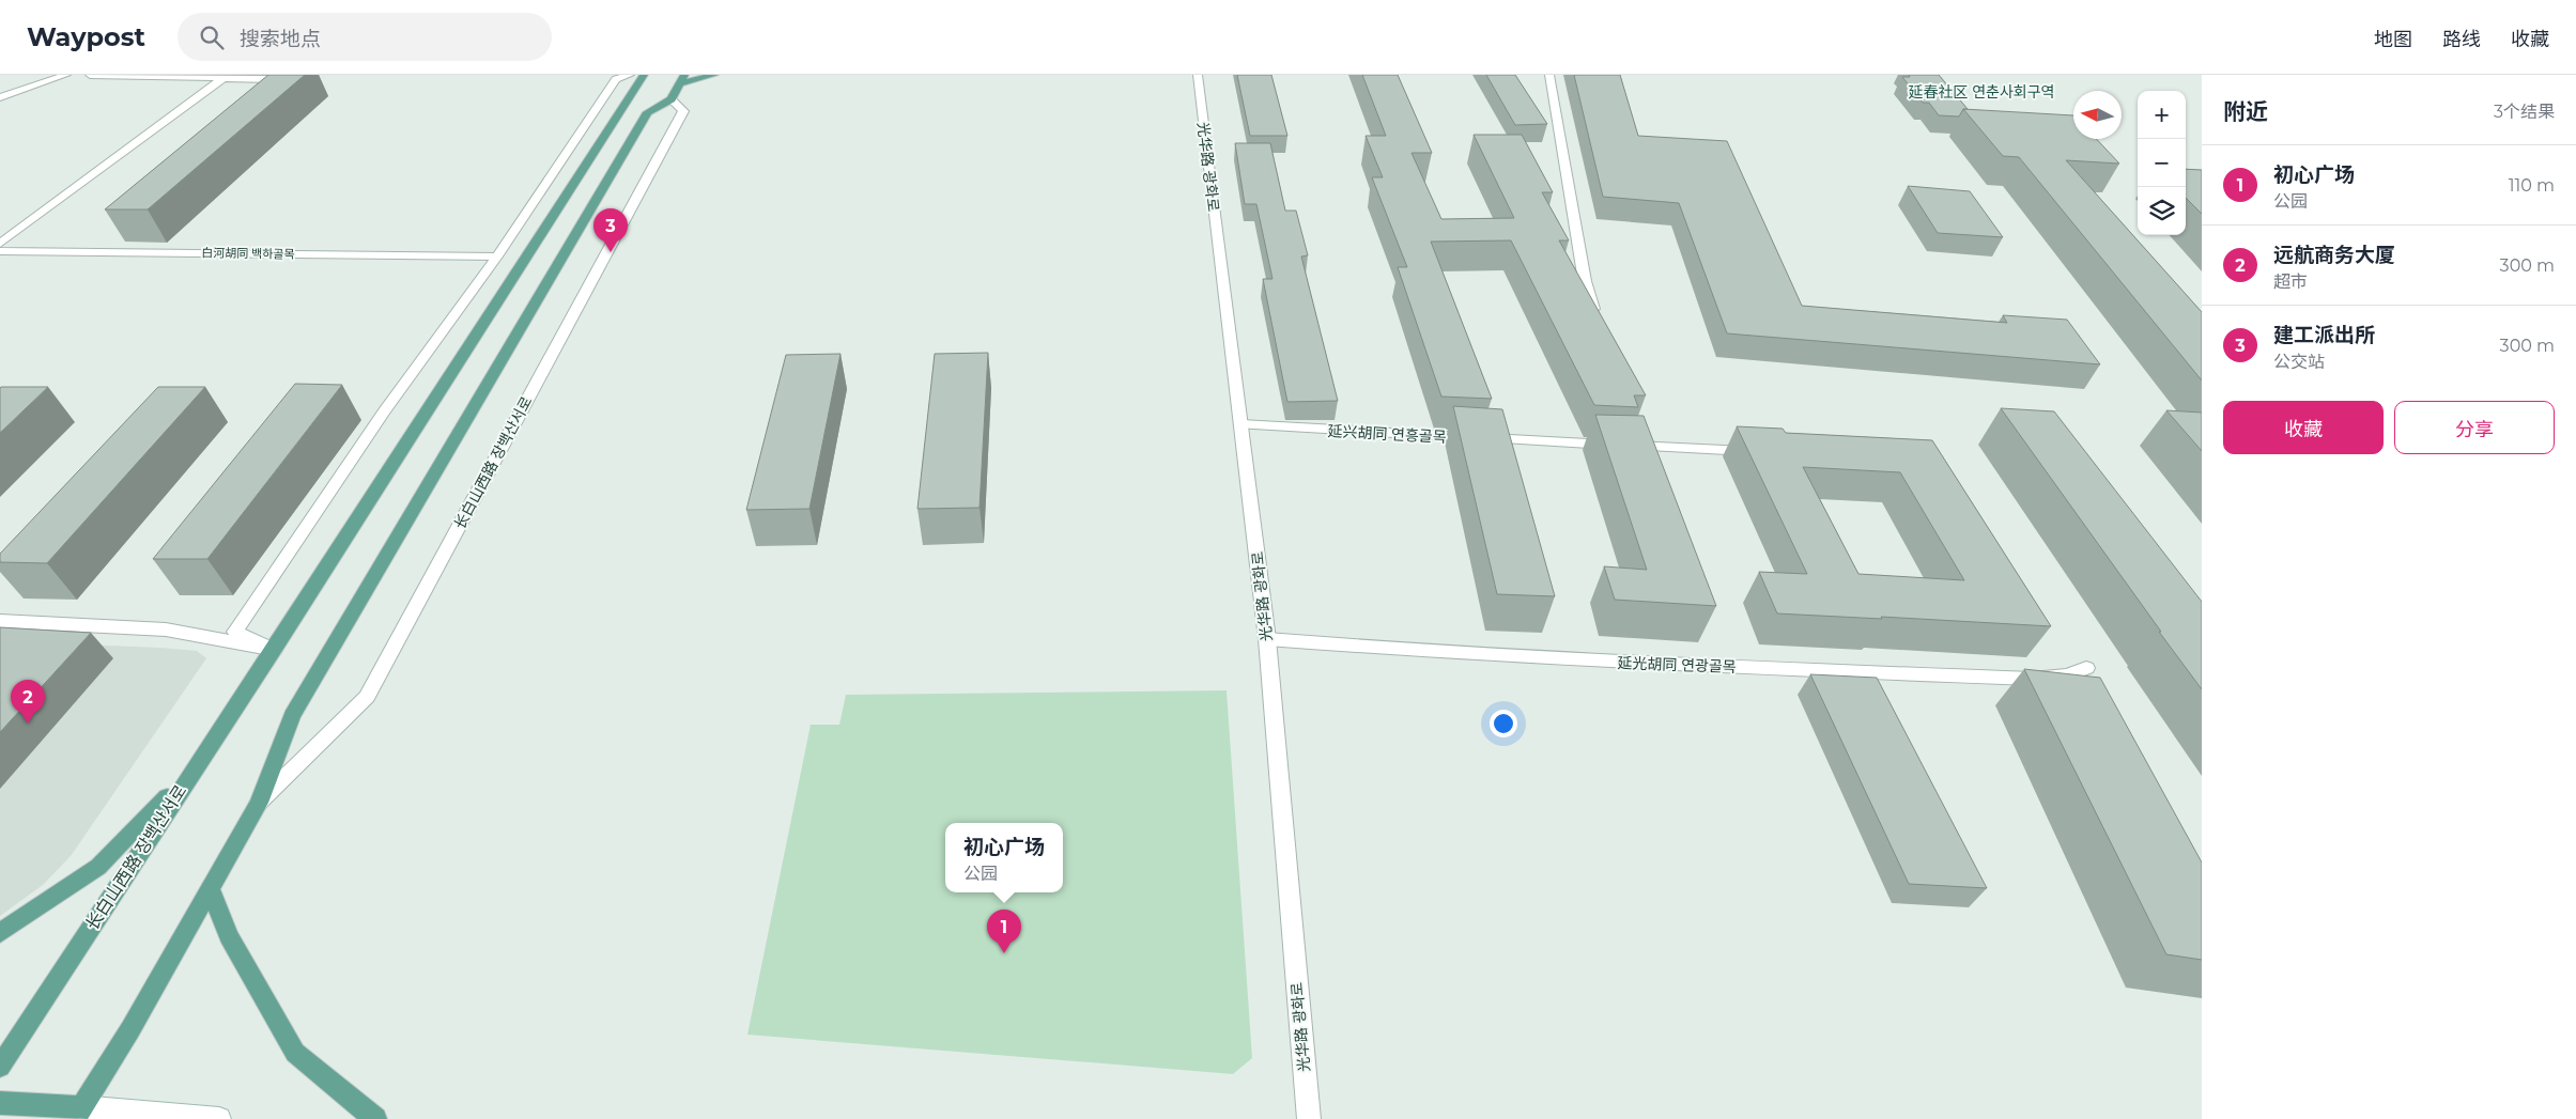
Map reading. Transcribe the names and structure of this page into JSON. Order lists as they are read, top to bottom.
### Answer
{
  "streets": {
    "main road": ["长白山西路 장백산서로"],
    "street": [
      "光华路 광화로",
      "白河胡同 백하골목",
      "延兴胡同 연흥골목",
      "延光胡同 연광골목"
    ]
  },
  "crossings": [
    ["光华路 광화로", "延兴胡同 연흥골목"],
    ["光华路 광화로", "延光胡同 연광골목"]
  ],
  "districts": ["延春社区 연춘사회구역"],
  "north": "left",
  "page": {
    "header": "Waypost",
    "search": "搜索地点",
    "nav": ["地图", "路线", "收藏"],
    "heading": ["附近", "3个结果"],
    "map_buttons": ["+", "−"],
    "list": [
      {
        "mark": "1",
        "name": "初心广场",
        "note": "公园",
        "value": "110 m"
      },
      {
        "mark": "2",
        "name": "远航商务大厦",
        "note": "超市",
        "value": "300 m"
      },
      {
        "mark": "3",
        "name": "建工派出所",
        "note": "公交站",
        "value": "300 m"
      }
    ],
    "pins": ["3", "2", "1"],
    "buttons": ["收藏", "分享"],
    "popup": ["初心广场", "公园"]
  }
}
